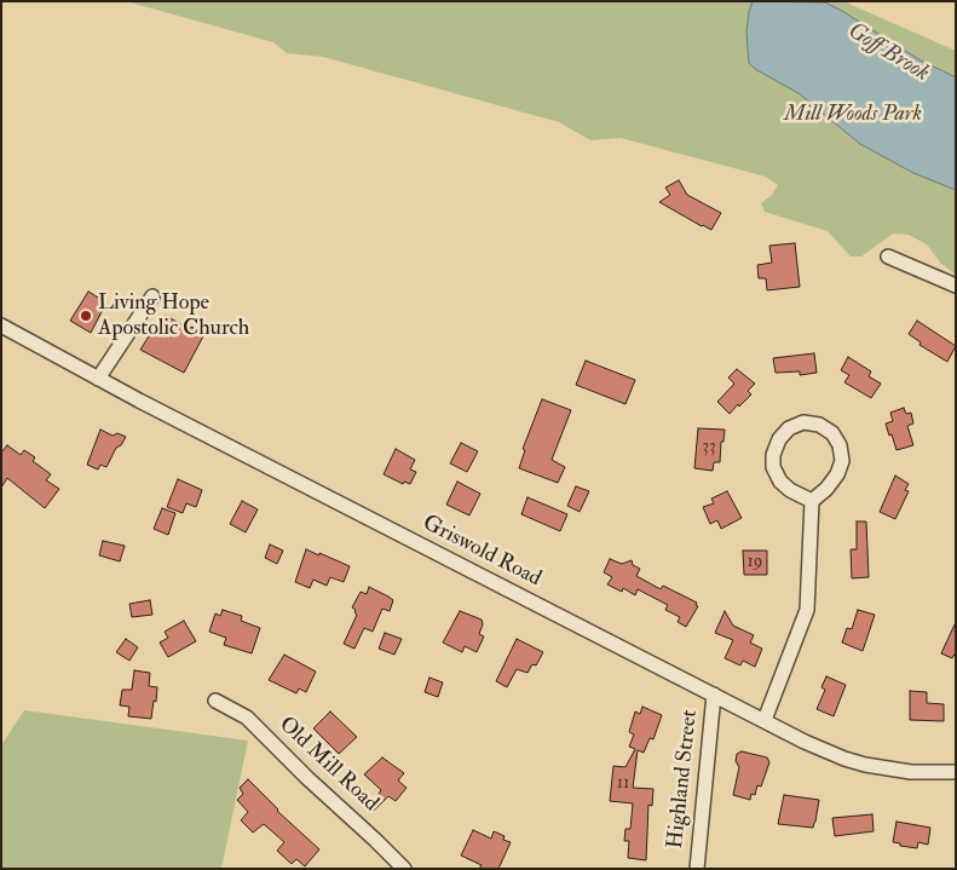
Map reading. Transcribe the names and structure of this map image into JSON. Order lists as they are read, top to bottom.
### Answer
{
  "streets": {
    "street": ["Griswold Road", "Old Mill Road", "Highland Street"]
  },
  "crossings": [
    ["Griswold Road", "Highland Street"]
  ],
  "water": ["Goff Brook"],
  "parks": ["Mill Woods Park"],
  "places": ["Living Hope Apostolic Church"],
  "house_numbers": ["33", "19", "11"]
}
